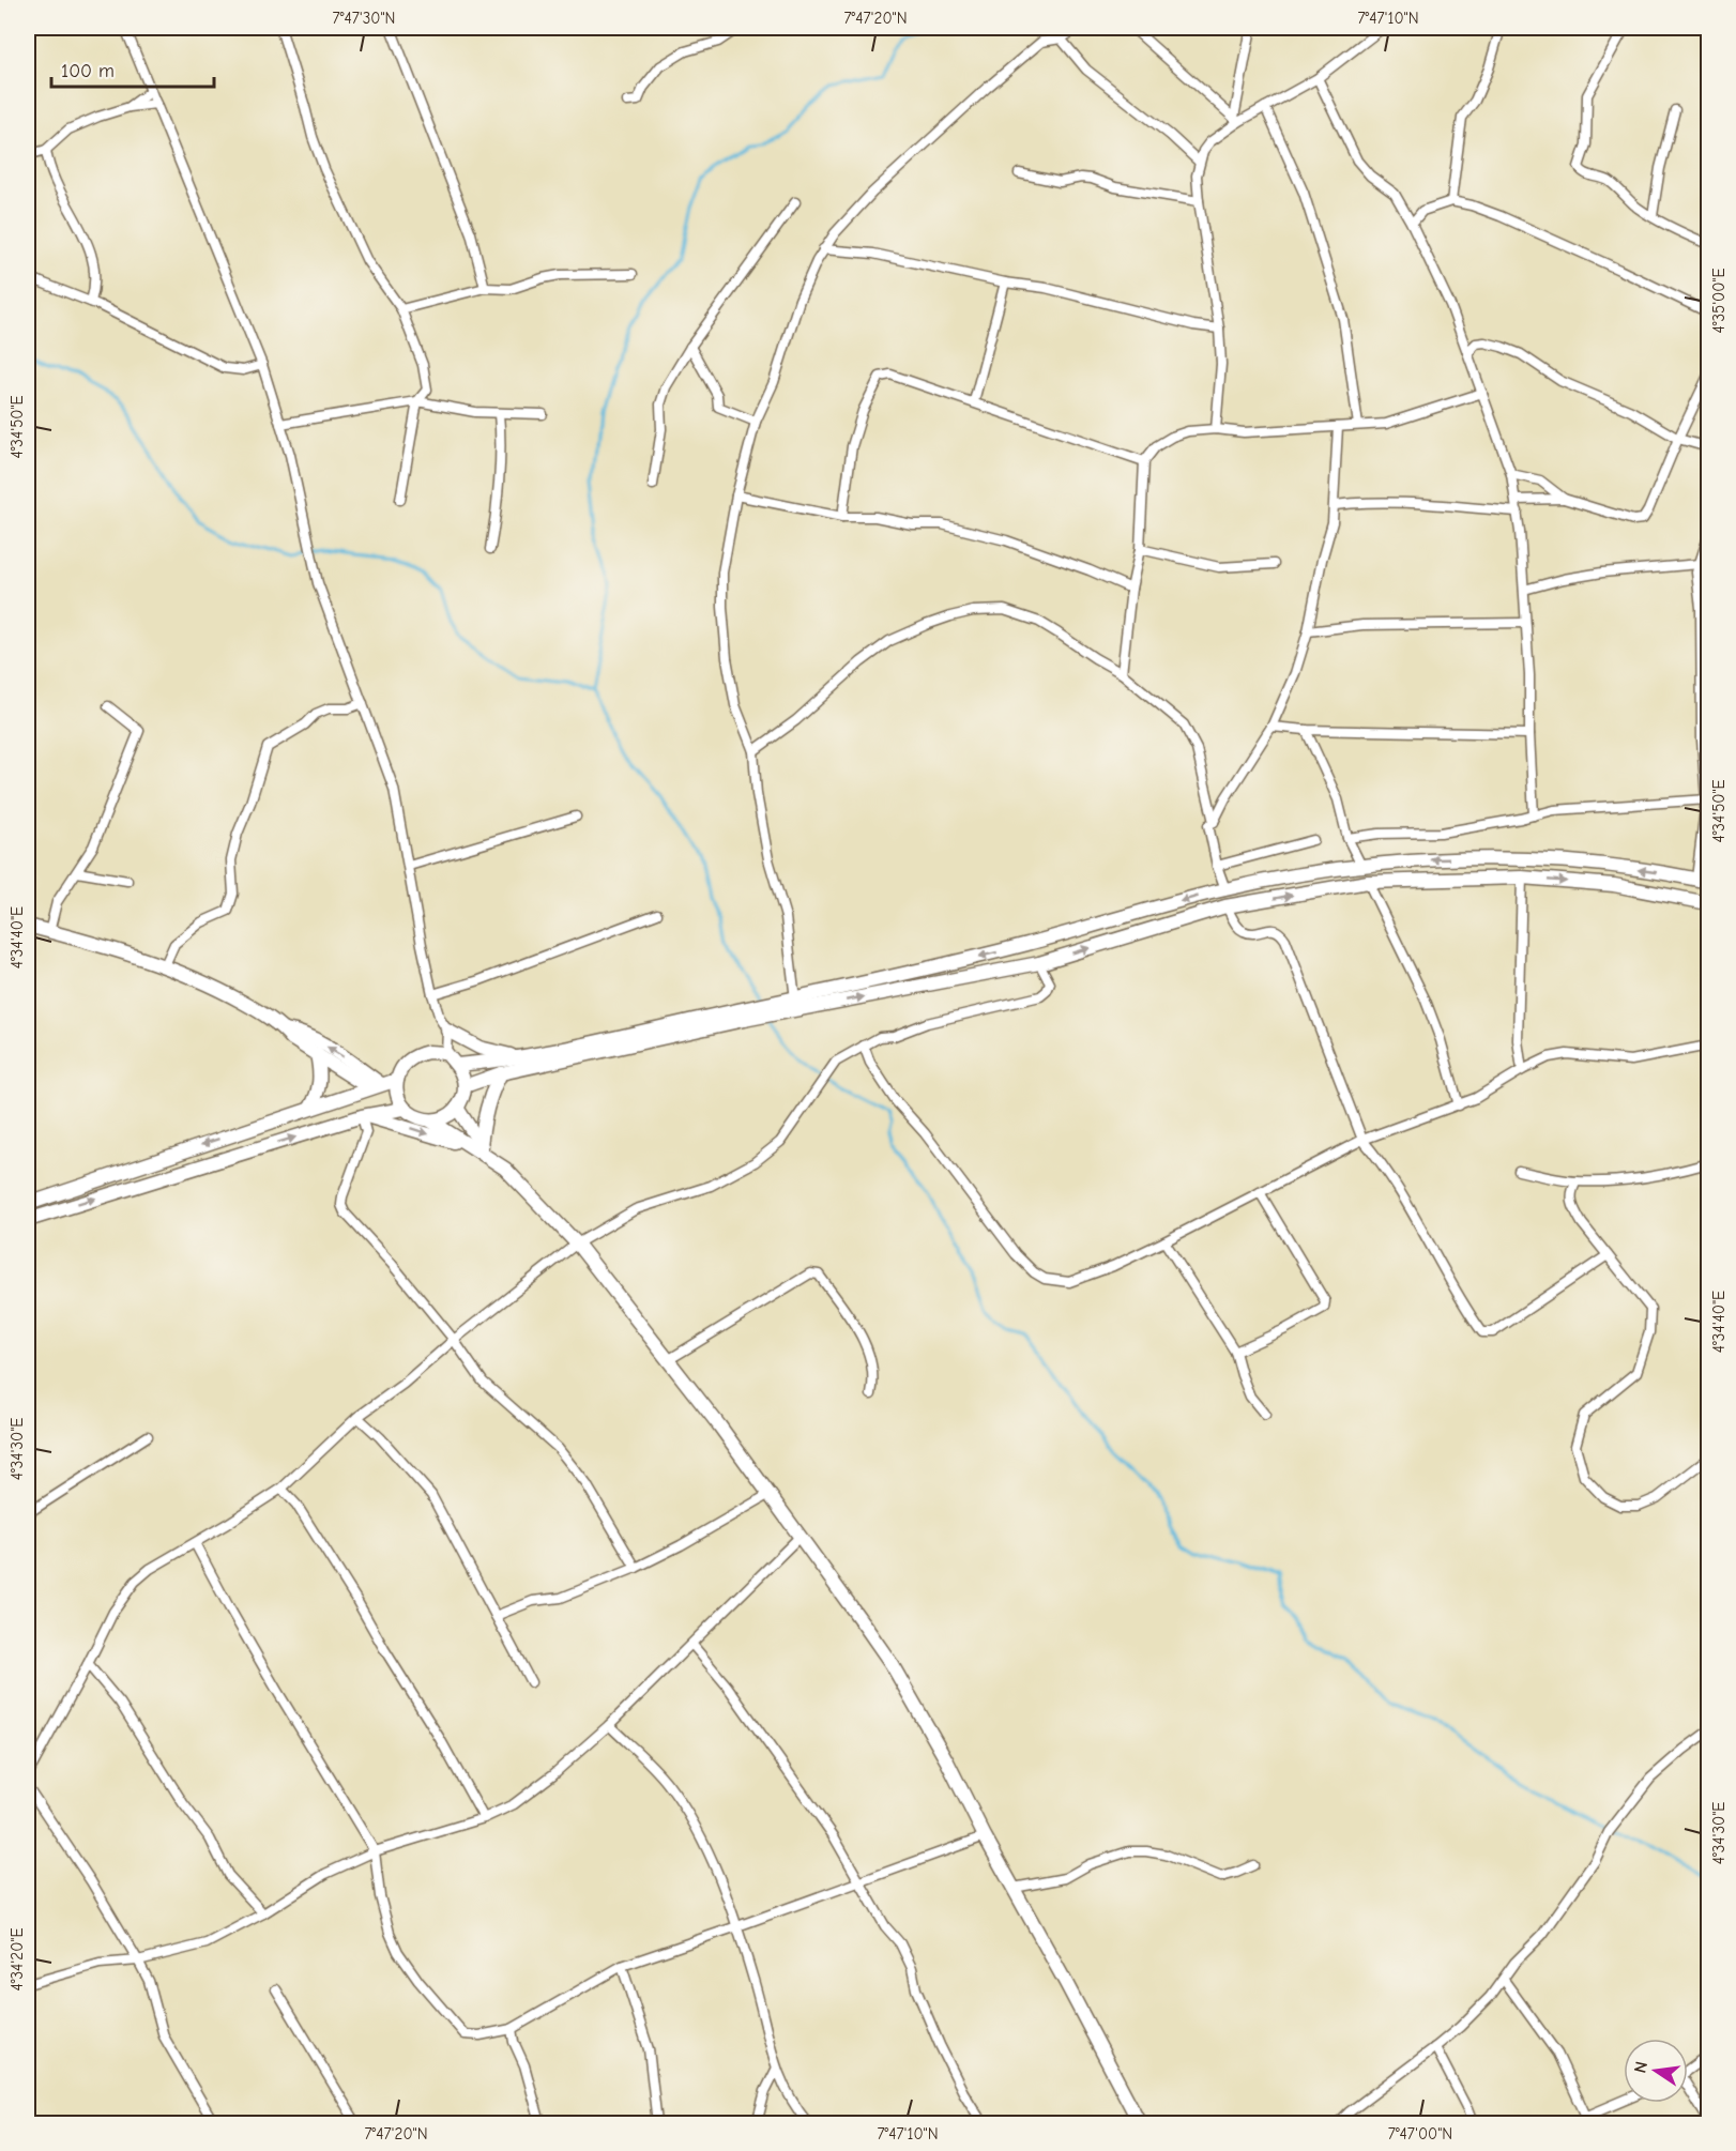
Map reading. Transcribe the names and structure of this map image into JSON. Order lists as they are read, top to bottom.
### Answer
{
  "scale_bar": "100 m",
  "north": "left",
  "coordinates": [
    "7°47'30\"N",
    "7°47'20\"N",
    "7°47'10\"N",
    "4°35'00\"E",
    "4°34'50\"E",
    "4°34'40\"E",
    "4°34'30\"E",
    "4°34'20\"E",
    "7°47'00\"N"
  ]
}
